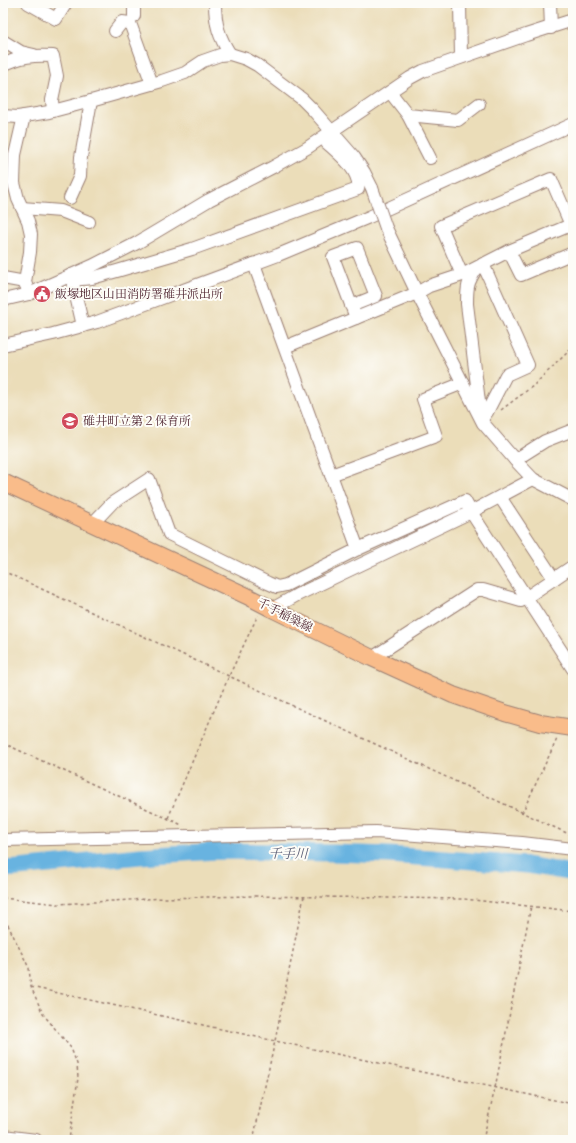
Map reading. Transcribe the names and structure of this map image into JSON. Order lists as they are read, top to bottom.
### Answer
{
  "streets": {
    "main road": ["千手稲築線"]
  },
  "water": ["千手川"],
  "places": {
    "public building": ["飯塚地区山田消防署碓井派出所"],
    "school or university": ["碓井町立第２保育所"]
  }
}
